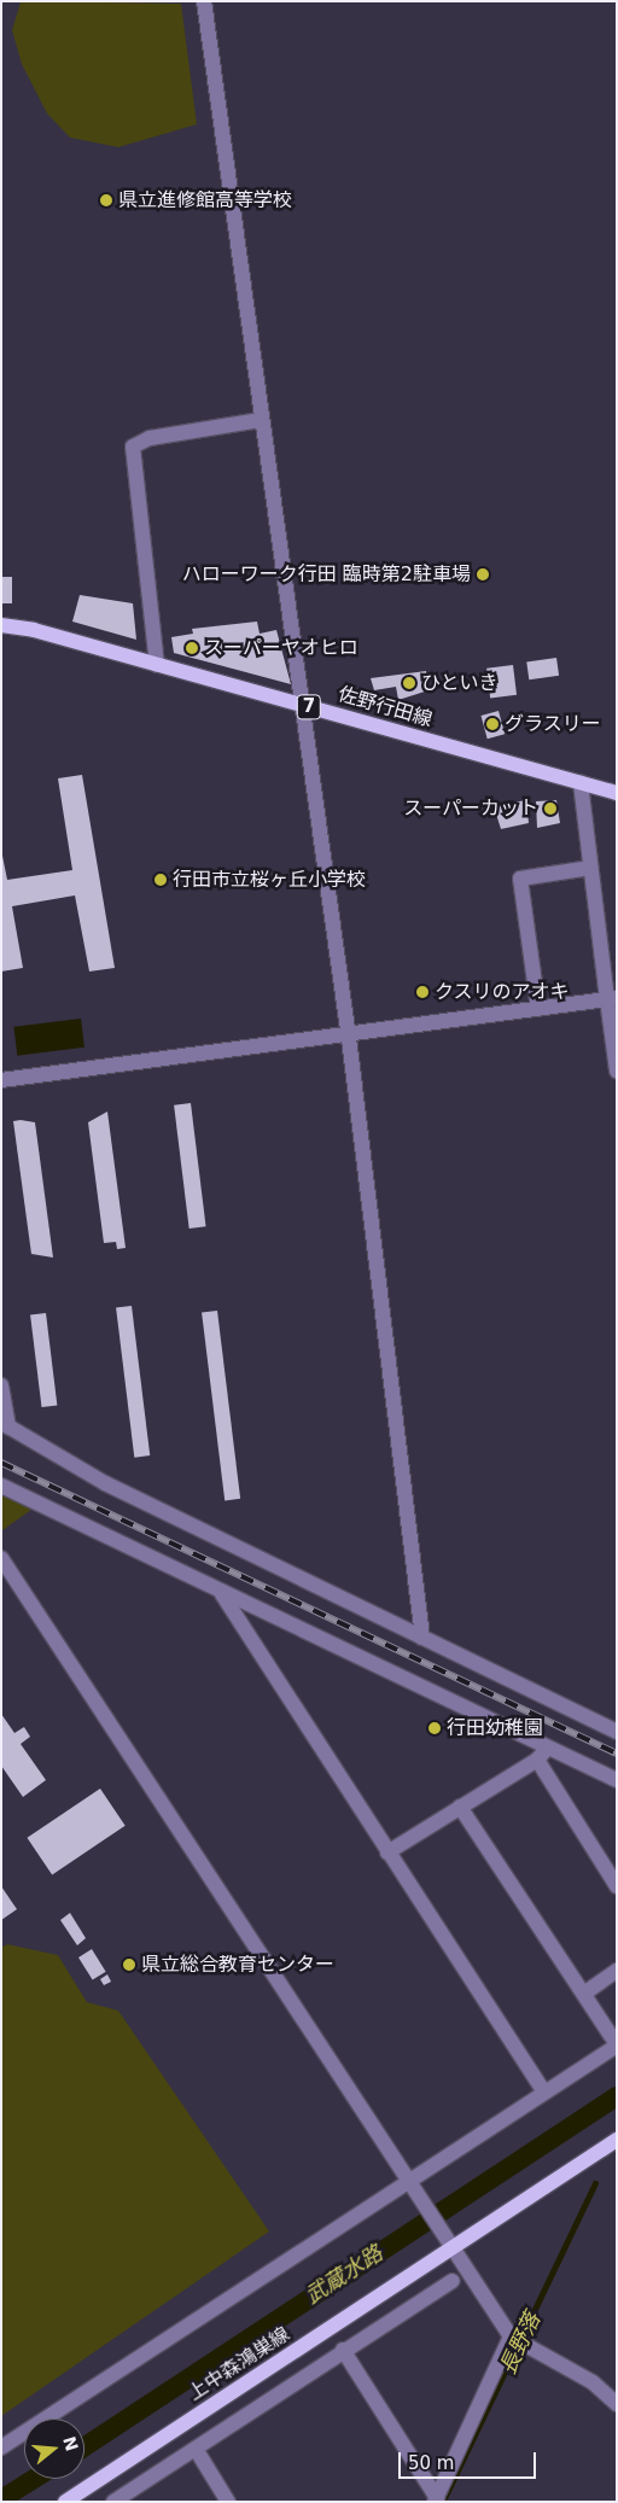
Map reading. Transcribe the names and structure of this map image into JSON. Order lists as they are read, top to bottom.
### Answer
{
  "streets": {
    "main road": ["7", "佐野行田線", "上中森鴻巣線"]
  },
  "water": ["武蔵水路", "長野落"],
  "places": [
    "県立進修館高等学校",
    "ハローワーク行田 臨時第2駐車場",
    "スーパーヤオヒロ",
    "ひといき",
    "グラスリー",
    "スーパーカット",
    "行田市立桜ヶ丘小学校",
    "クスリのアオキ",
    "行田幼稚園",
    "県立総合教育センター"
  ],
  "scale_bar": "50 m",
  "north": "right"
}
